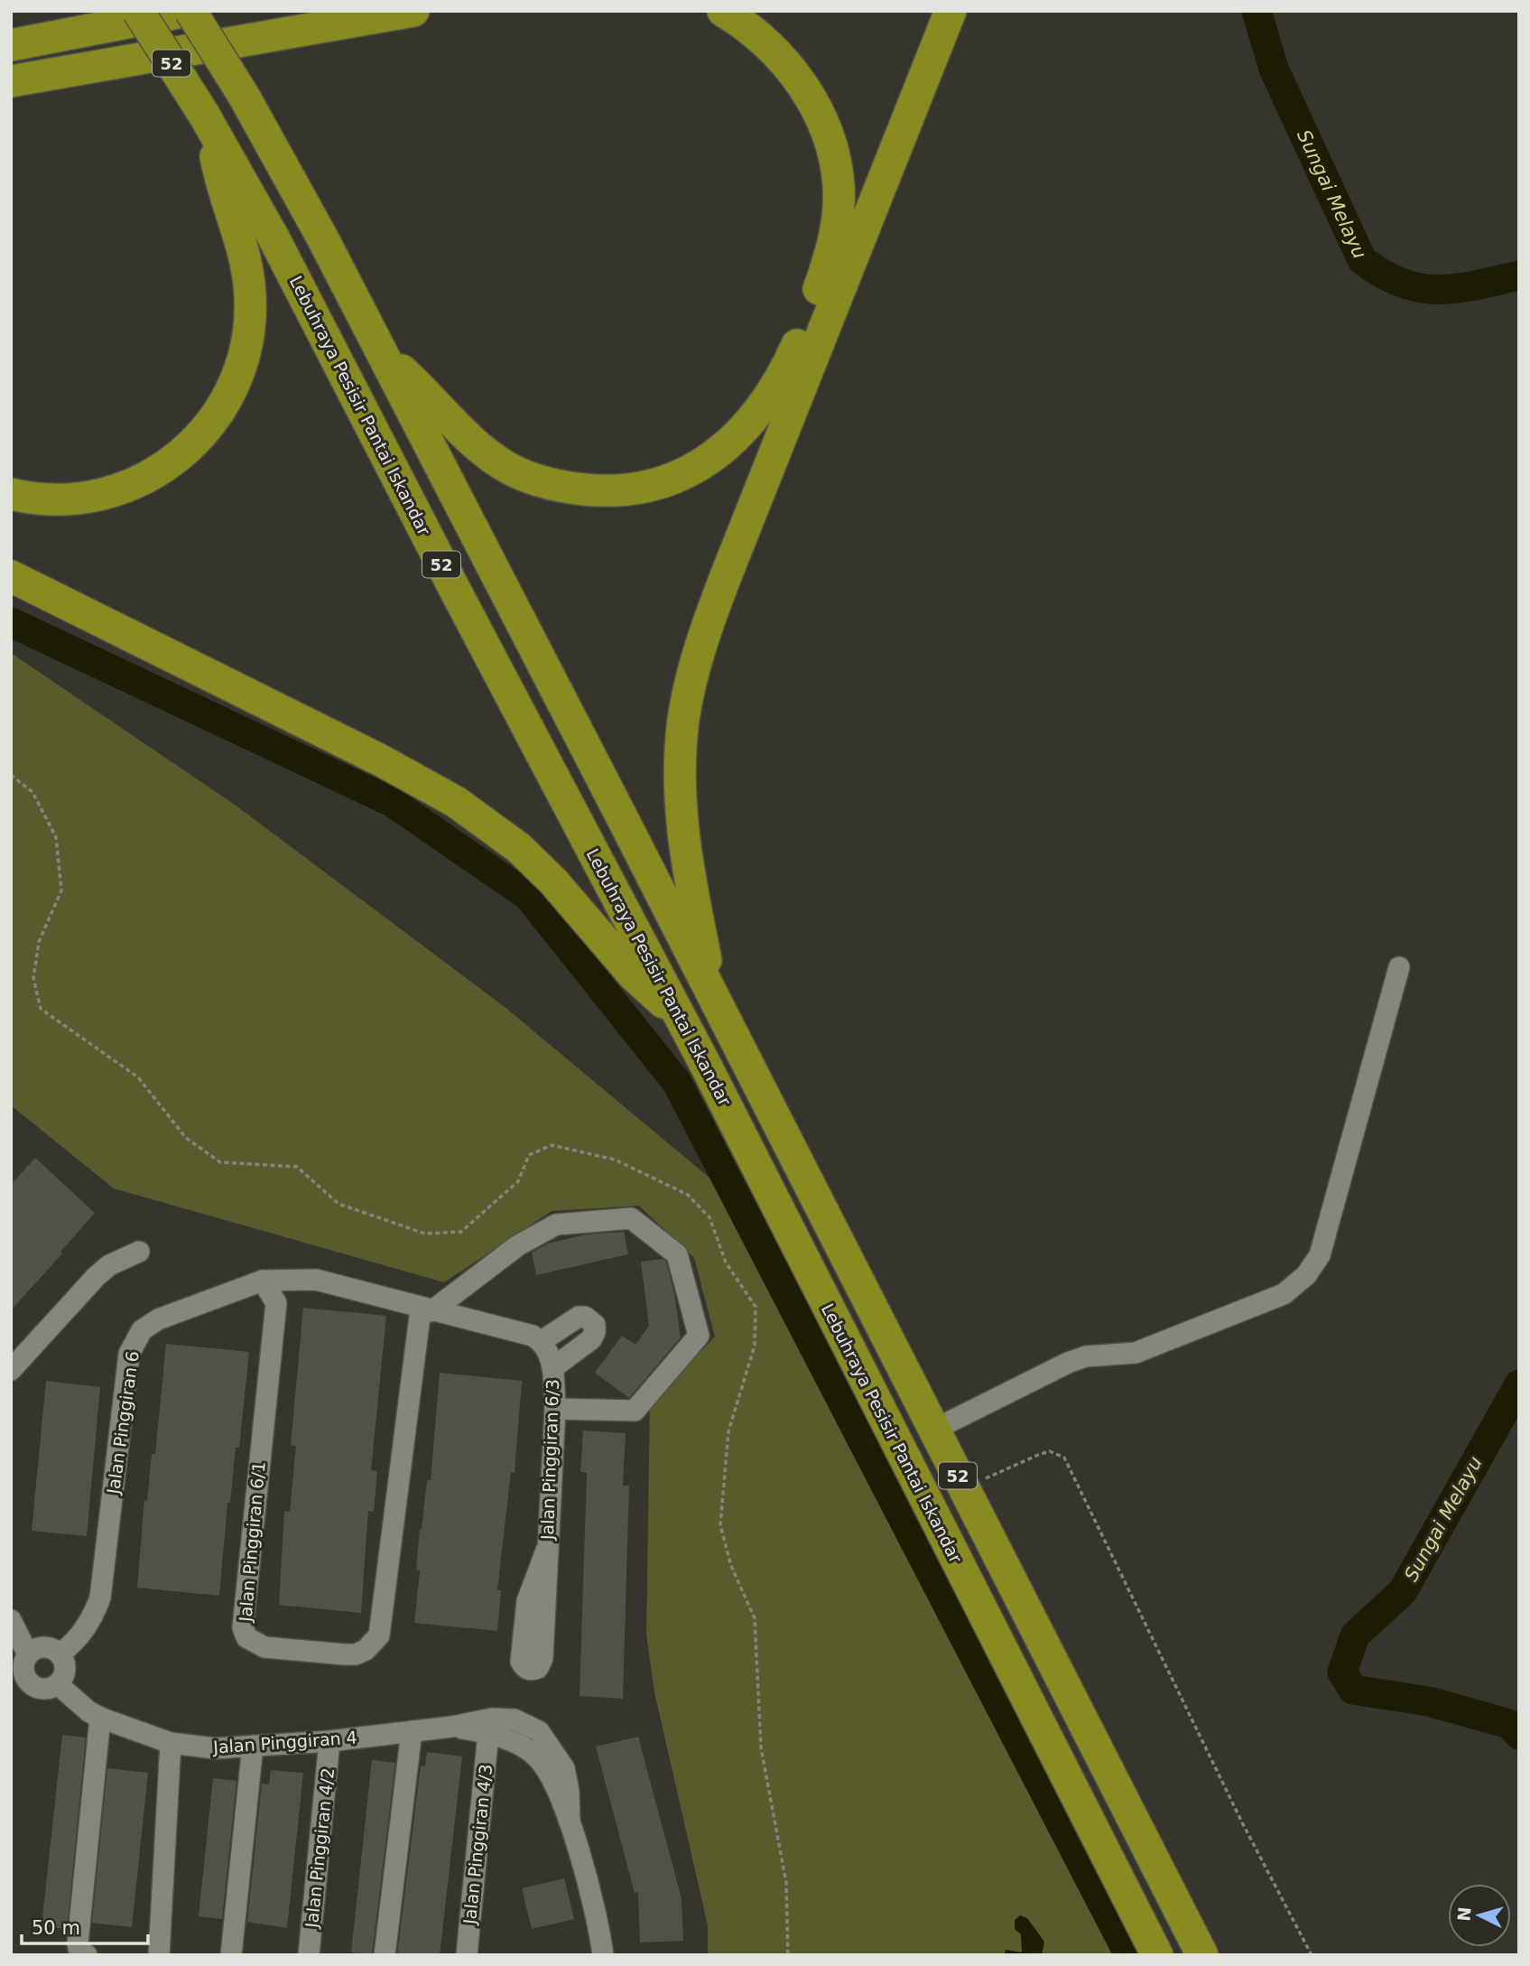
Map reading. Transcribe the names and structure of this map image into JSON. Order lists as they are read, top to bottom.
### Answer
{
  "streets": {
    "highway": ["52", "Lebuhraya Pesisir Pantai Iskandar"],
    "street": [
      "Jalan Pinggiran 6",
      "Jalan Pinggiran 6/3",
      "Jalan Pinggiran 6/1",
      "Jalan Pinggiran 4",
      "Jalan Pinggiran 4/3",
      "Jalan Pinggiran 4/2"
    ]
  },
  "crossings": [
    ["Jalan Pinggiran 6", "Jalan Pinggiran 6/3"],
    ["Jalan Pinggiran 6", "Jalan Pinggiran 6/1"],
    ["Jalan Pinggiran 6", "Jalan Pinggiran 4"],
    ["Jalan Pinggiran 4", "Jalan Pinggiran 4/3"],
    ["Jalan Pinggiran 4", "Jalan Pinggiran 4/2"]
  ],
  "water": ["Sungai Melayu"],
  "scale_bar": "50 m",
  "north": "left"
}
